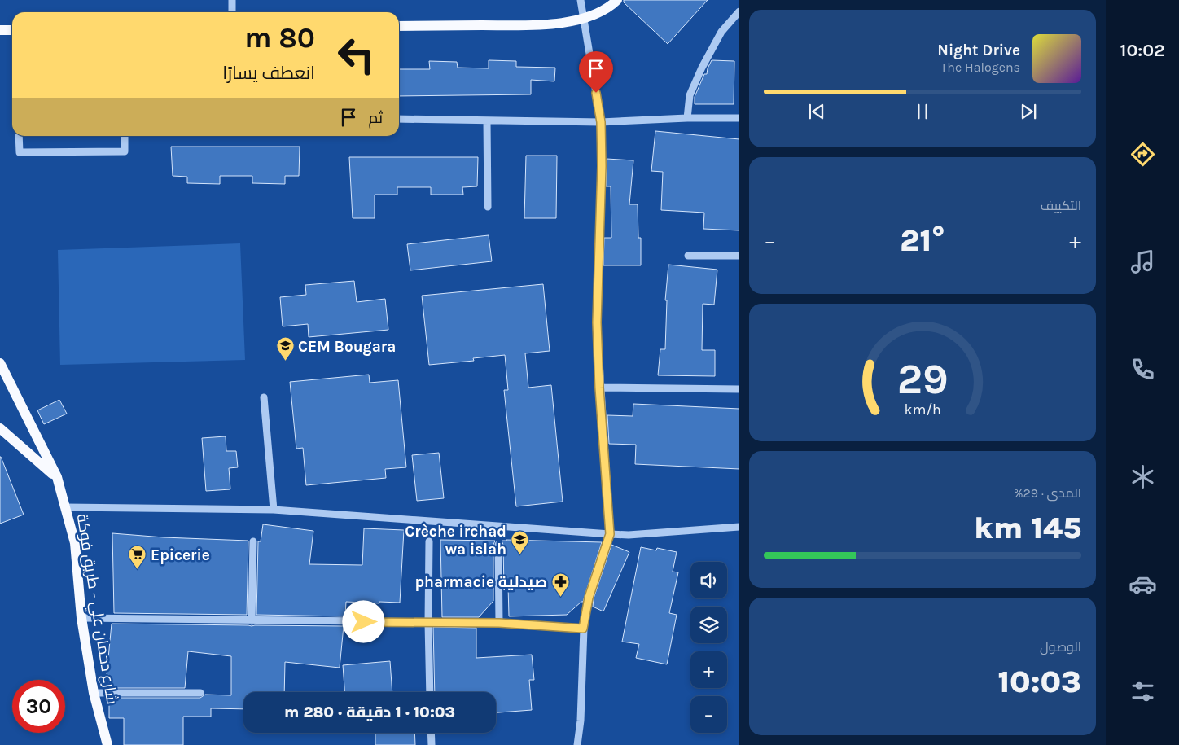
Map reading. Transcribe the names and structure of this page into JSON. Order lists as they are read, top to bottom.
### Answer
{
  "streets": {
    "main road": ["شارع دحمان علي - طريق فوكة"]
  },
  "places": {
    "school or university": ["CEM Bougara", "Crèche irchad wa islah"],
    "supermarket": ["Epicerie"],
    "pharmacy": ["pharmacie صيدلية"]
  },
  "page": {
    "tabs": "10:02",
    "turn": ["80 m", "انعطف يسارًا"],
    "song": ["Night Drive", "The Halogens"],
    "then": "ثم",
    "tile": [
      "التكييف",
      ["المدى · 29%", "145 km"],
      ["الوصول", "10:03"]
    ],
    "heat": ["−", "21°", "+"],
    "map_buttons": ["+", "−"],
    "limit": "30",
    "trip": "10:03 · 1 دقيقة · 280 m",
    "gauge": ["29", "km/h"]
  }
}
